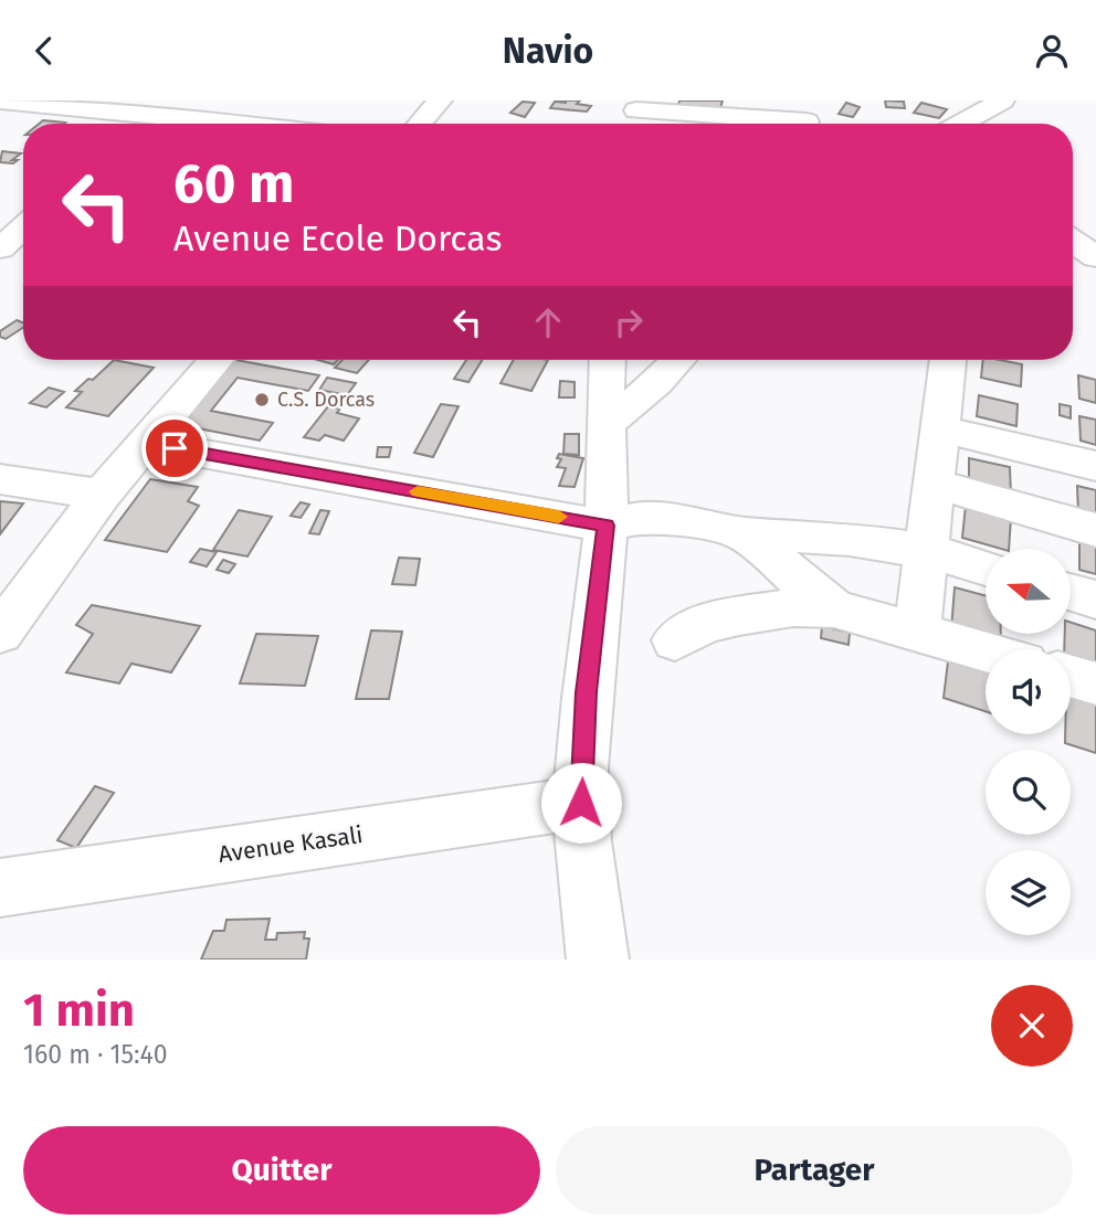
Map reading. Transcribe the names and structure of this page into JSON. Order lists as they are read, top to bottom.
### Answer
{
  "streets": {
    "street": ["Avenue Kasali"]
  },
  "places": ["C.S. Dorcas"],
  "north": "left",
  "page": {
    "header": "Navio",
    "turn": ["60 m", "Avenue Ecole Dorcas"],
    "heading": ["1 min", "160 m · 15:40"],
    "buttons": ["Quitter", "Partager"]
  }
}
